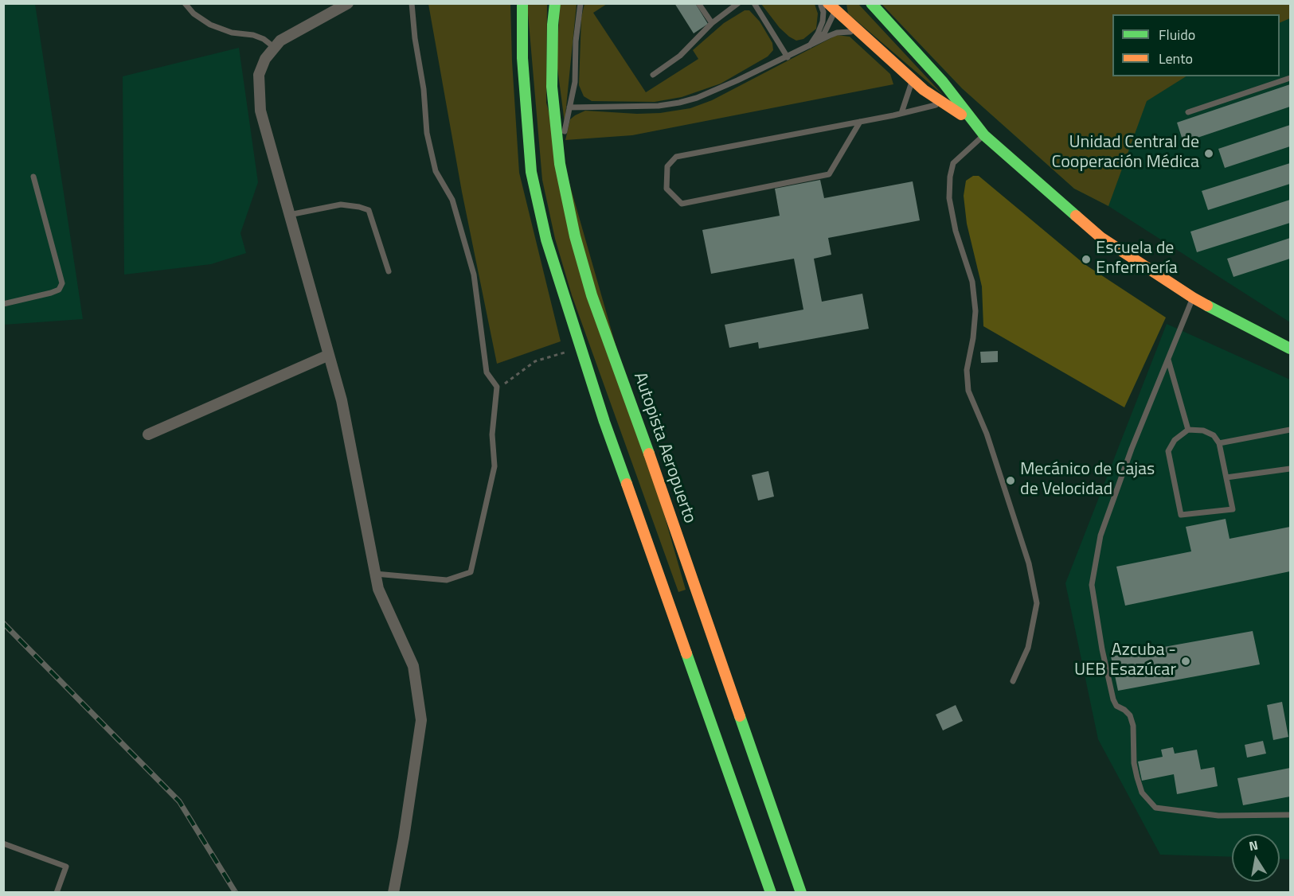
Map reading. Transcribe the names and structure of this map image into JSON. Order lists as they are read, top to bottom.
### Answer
{
  "streets": {
    "highway": ["Autopista Aeropuerto"]
  },
  "places": [
    "Unidad Central de Cooperación Médica",
    "Escuela de Enfermería",
    "Mecánico de Cajas de Velocidad",
    "Azcuba - UEB Esazúcar"
  ],
  "legend": ["Fluido", "Lento"],
  "north": "top"
}
